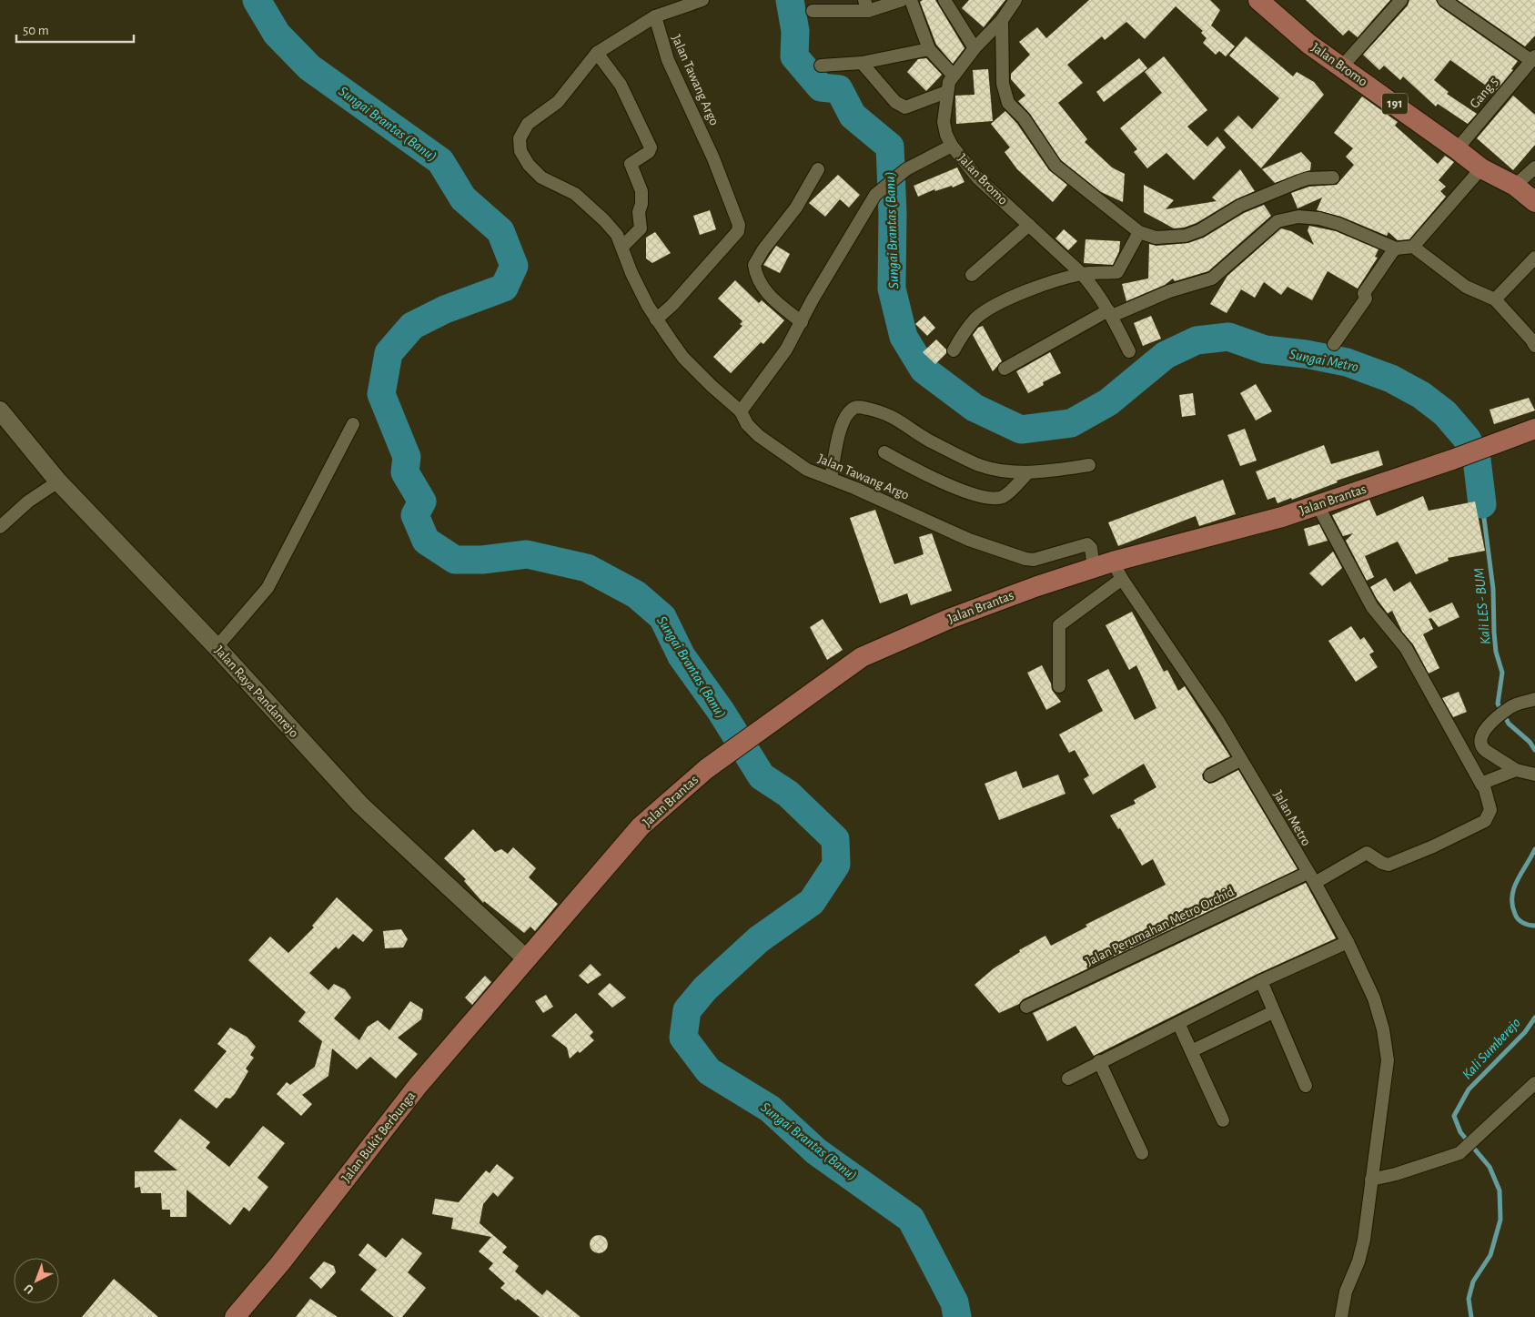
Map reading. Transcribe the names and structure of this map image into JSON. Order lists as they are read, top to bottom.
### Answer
{
  "streets": {
    "main road": [
      "Jalan Bromo",
      "191",
      "Jalan Brantas",
      "Jalan Raya Pandanrejo",
      "Jalan Bukit Berbunga"
    ],
    "street": [
      "Jalan Tawang Argo",
      "Gang 5",
      "Jalan Metro",
      "Jalan Perumahan Metro Orchid"
    ]
  },
  "crossings": [
    ["Jalan Bromo", "Jalan Tawang Argo"],
    ["Jalan Bromo", "Gang 5"],
    ["Jalan Tawang Argo", "Jalan Brantas"],
    ["Jalan Tawang Argo", "Jalan Metro"],
    ["Jalan Brantas", "Jalan Raya Pandanrejo"],
    ["Jalan Brantas", "Jalan Metro"],
    ["Jalan Brantas", "Jalan Bukit Berbunga"],
    ["Jalan Raya Pandanrejo", "Jalan Bukit Berbunga"],
    ["Jalan Metro", "Jalan Perumahan Metro Orchid"]
  ],
  "water": [
    "Sungai Brantas (Banu)",
    "Sungai Metro",
    "Kali LES - BUM",
    "Kali Sumberejo"
  ],
  "scale_bar": "50 m",
  "north": "bottom left"
}
